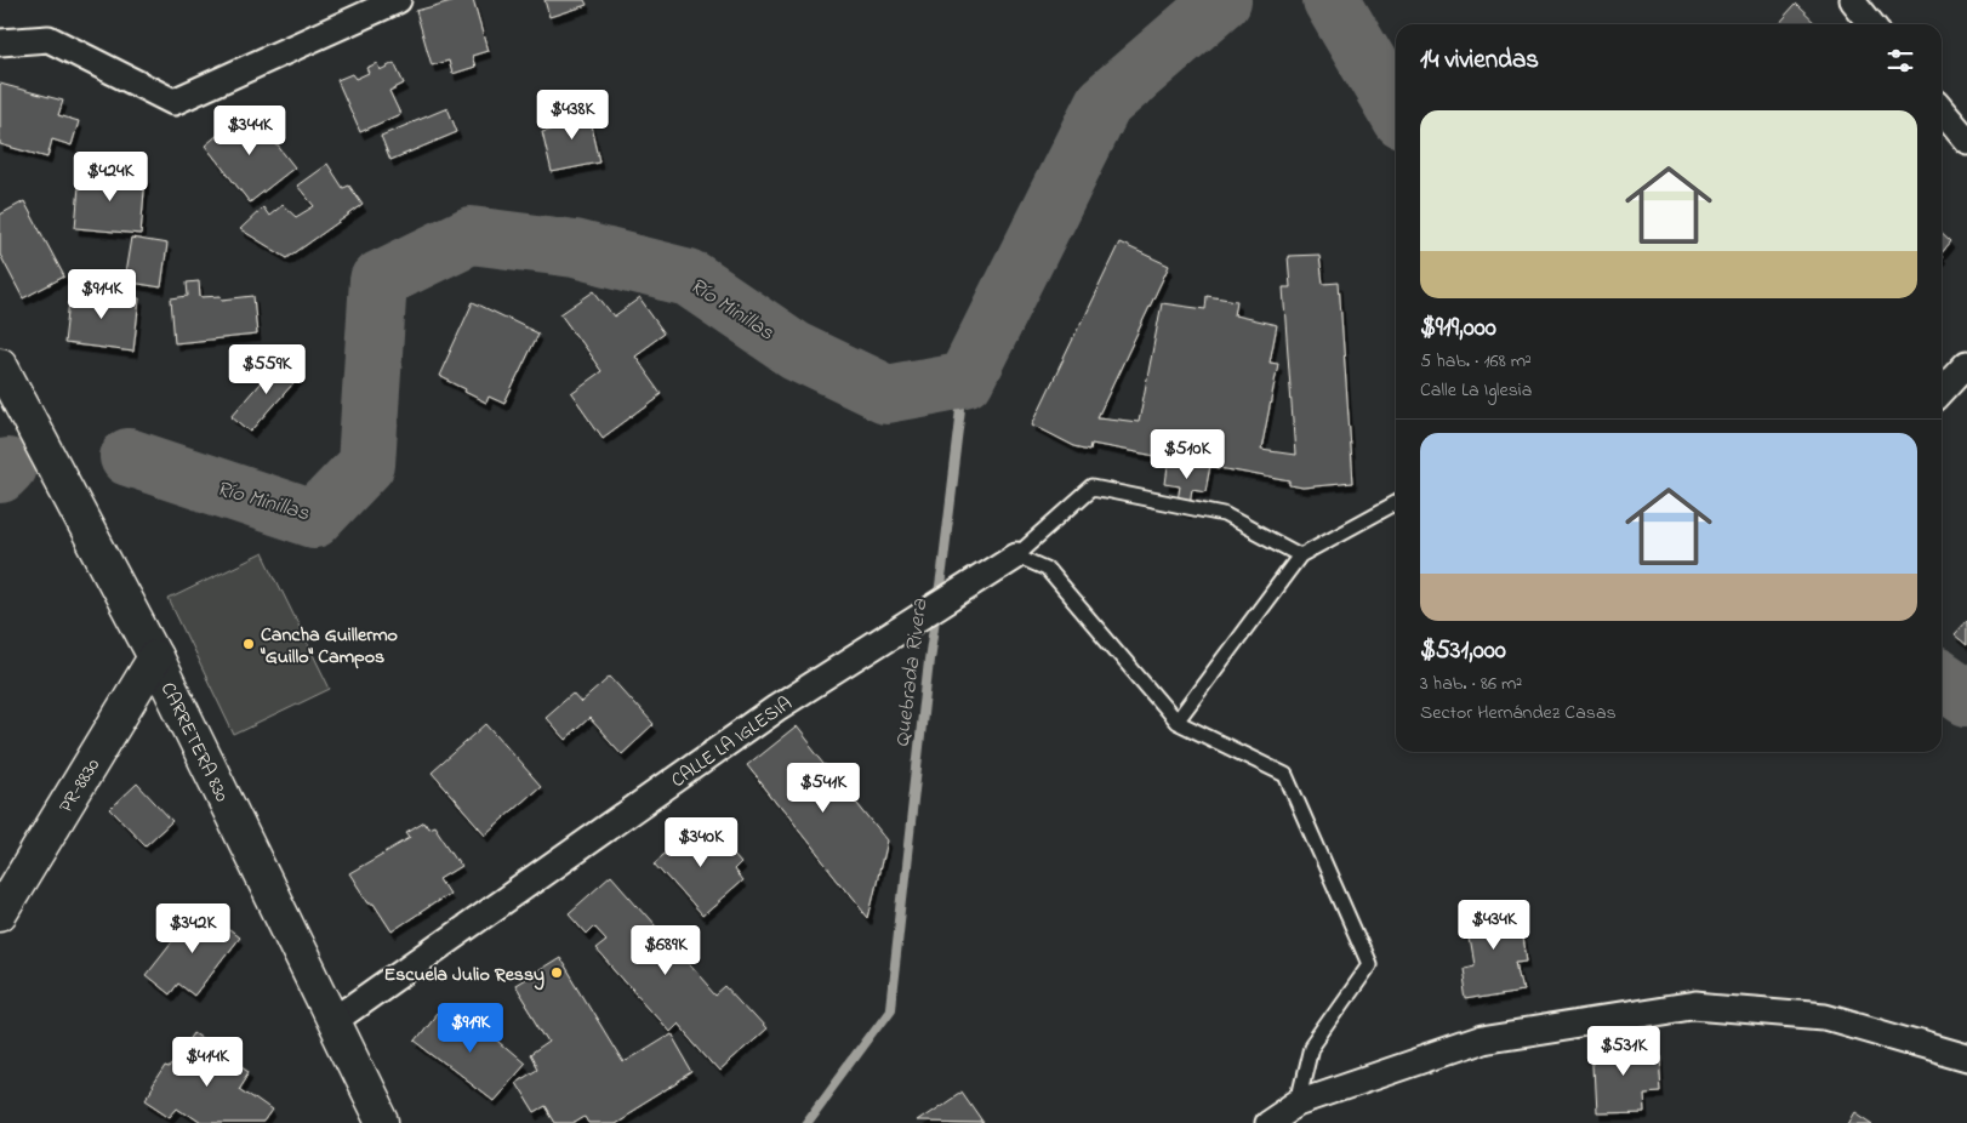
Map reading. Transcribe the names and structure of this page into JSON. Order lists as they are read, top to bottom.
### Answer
{
  "streets": {
    "street": ["CARRETERA 830", "CALLE LA IGLESIA", "PR-8830"]
  },
  "crossings": [
    ["CARRETERA 830", "CALLE LA IGLESIA"],
    ["CARRETERA 830", "PR-8830"]
  ],
  "water": ["Río Minillas", "Quebrada Rivera"],
  "places": ["Cancha Guillermo \"Guillo\" Campos", "Escuela Julio Ressy"],
  "page": {
    "heading": "14 viviendas",
    "price": [
      "$438K",
      "$344K",
      "$424K",
      "$914K",
      "$559K",
      "$510K",
      "$541K",
      "$340K",
      "$434K",
      "$342K",
      "$689K",
      "$919K",
      "$531K",
      "$414K"
    ],
    "list": [
      {
        "name": "$919,000",
        "note": "5 hab. · 168 m² · Calle La Iglesia"
      },
      {
        "name": "$531,000",
        "note": "3 hab. · 86 m² · Sector Hernández Casas"
      }
    ]
  }
}
